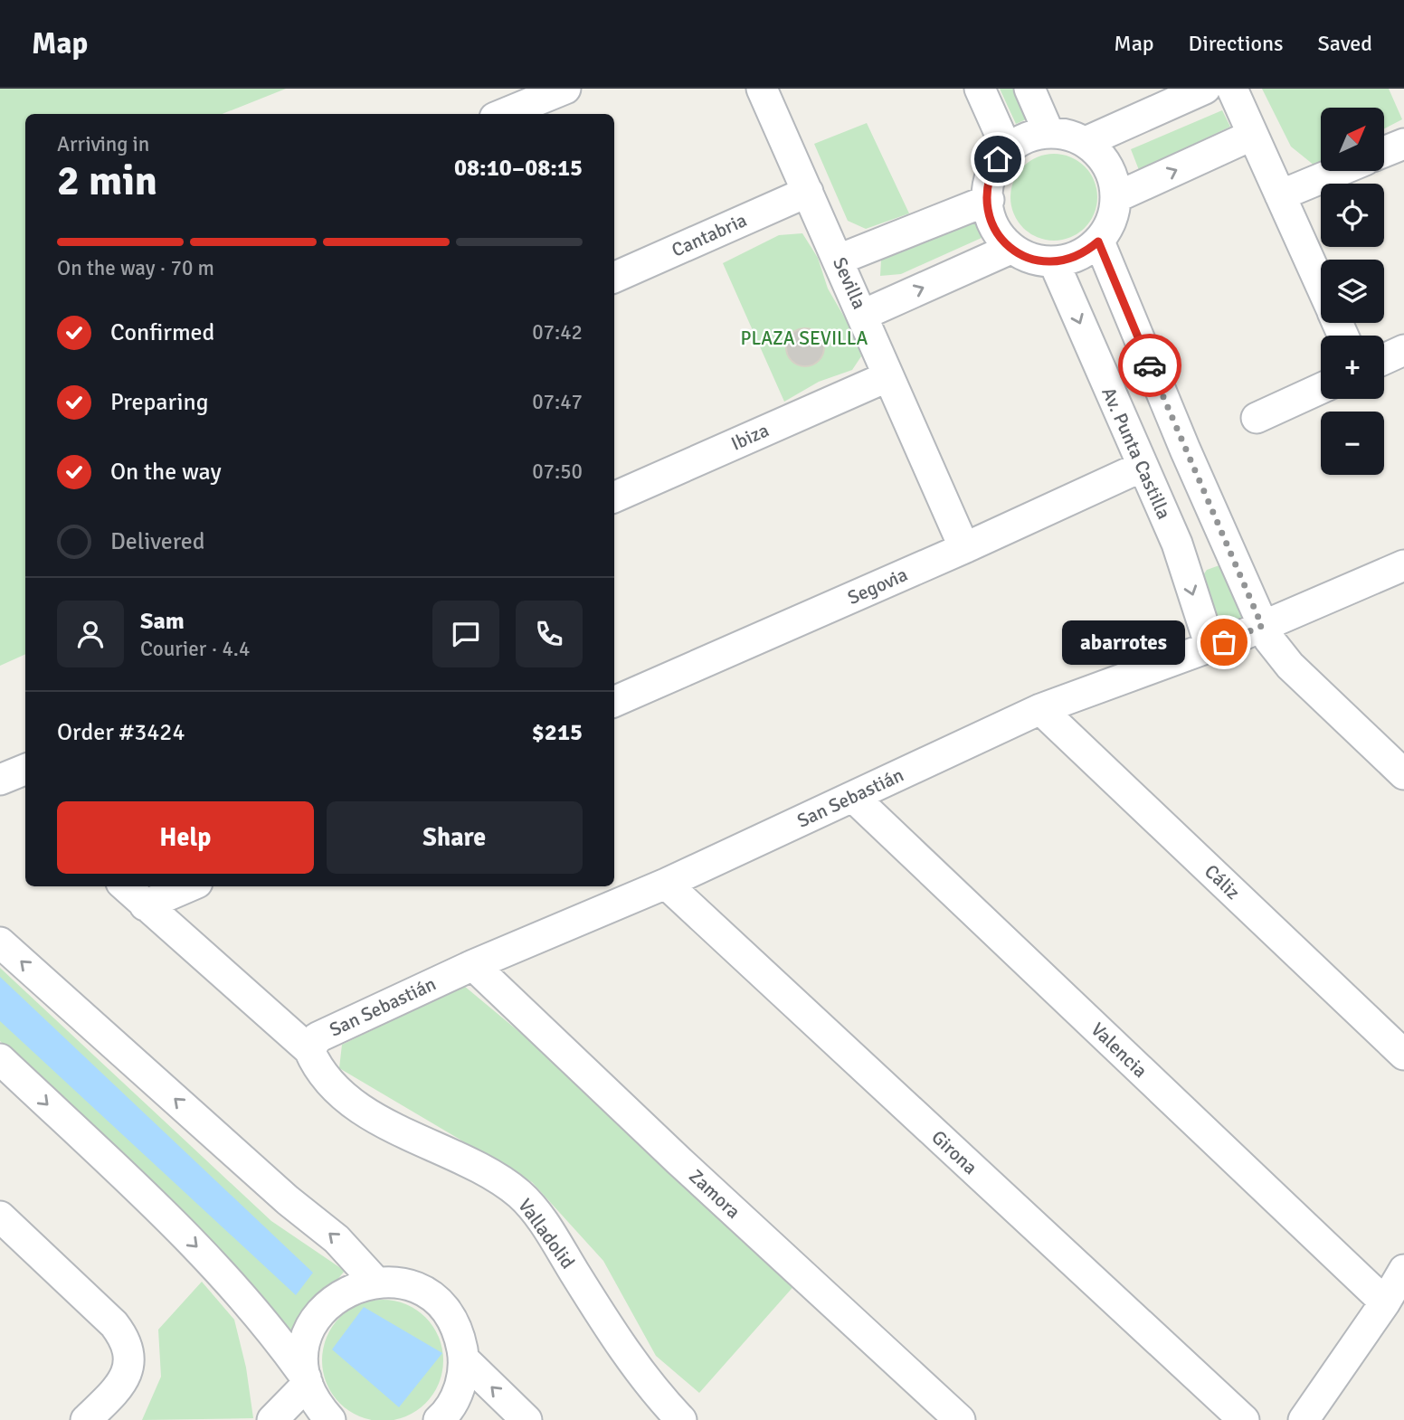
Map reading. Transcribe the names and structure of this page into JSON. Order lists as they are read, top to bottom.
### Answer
{
  "streets": {
    "street": [
      "Cantabria",
      "Sevilla",
      "Ibiza",
      "Av. Punta Castilla",
      "Segovia",
      "San Sebastián",
      "Cáliz",
      "Valencia",
      "Girona",
      "Zamora",
      "Valladolid"
    ]
  },
  "crossings": [
    ["Cantabria", "Sevilla"],
    ["Sevilla", "Ibiza"],
    ["Sevilla", "Segovia"],
    ["Av. Punta Castilla", "Segovia"],
    ["Av. Punta Castilla", "San Sebastián"],
    ["San Sebastián", "Cáliz"],
    ["San Sebastián", "Valencia"],
    ["San Sebastián", "Girona"],
    ["San Sebastián", "Zamora"],
    ["San Sebastián", "Valladolid"]
  ],
  "parks": ["PLAZA SEVILLA"],
  "places": ["abarrotes"],
  "north": "top right",
  "page": {
    "header": "Map",
    "nav": ["Map", "Directions", "Saved"],
    "map_buttons": ["+", "−"],
    "heading": ["2 min", "Arriving in", "08:10–08:15"],
    "panel": [
      "Sam",
      "Courier · 4.4",
      "Order #3424",
      "$215"
    ],
    "bar": "On the way · 70 m",
    "list": [
      ["Confirmed", "07:42"],
      ["Preparing", "07:47"],
      ["On the way", "07:50"],
      "Delivered"
    ],
    "bubble": "abarrotes",
    "buttons": ["Help", "Share"]
  }
}
